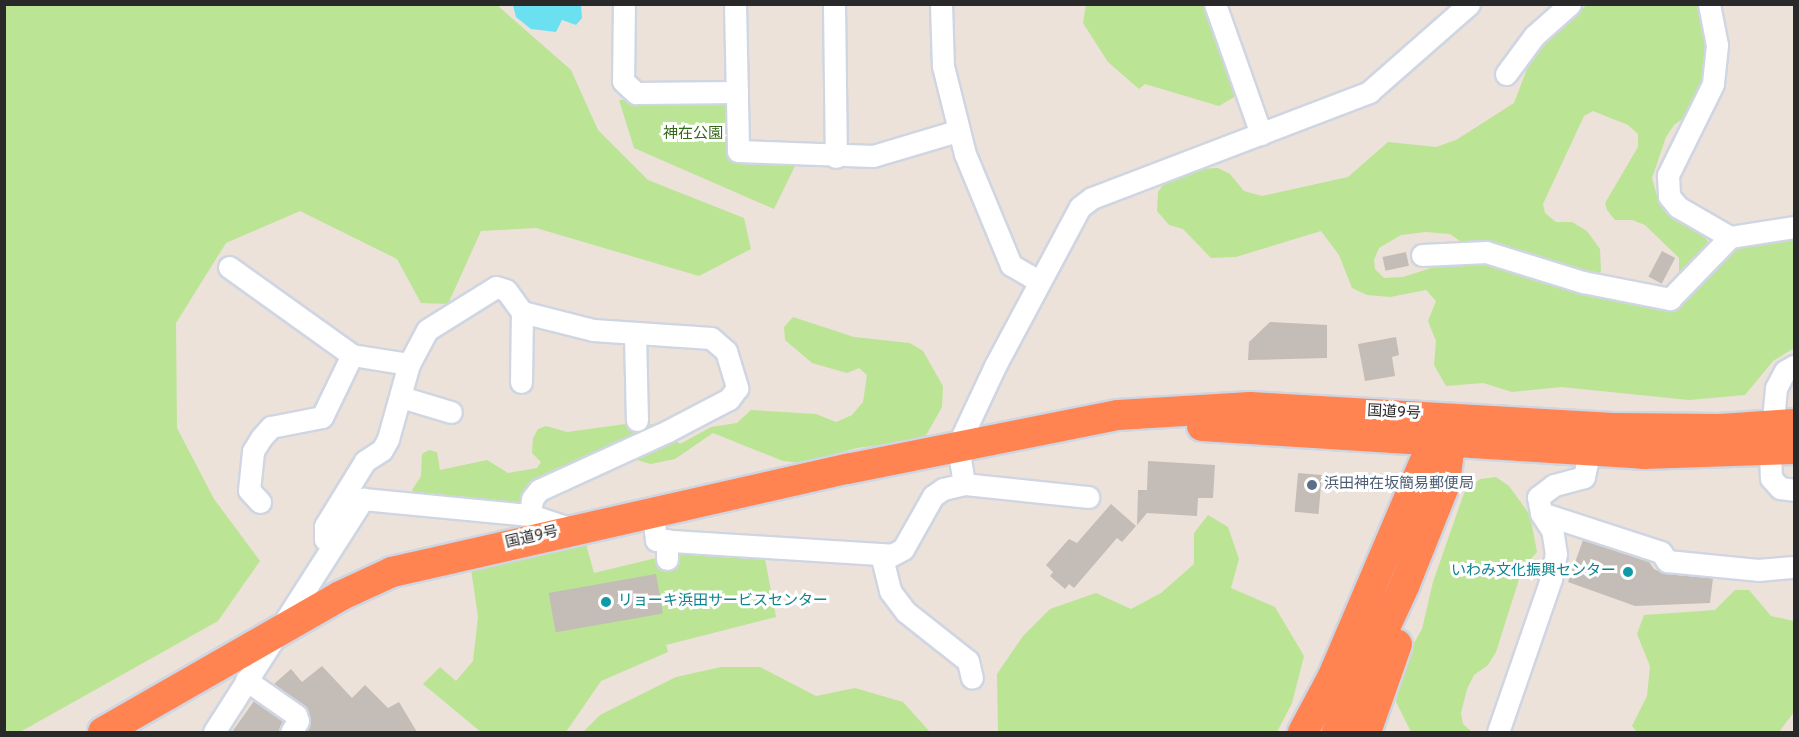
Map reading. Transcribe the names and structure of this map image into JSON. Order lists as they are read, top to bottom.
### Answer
{
  "streets": {
    "highway": ["国道9号"]
  },
  "parks": ["神在公園"],
  "places": ["浜田神在坂簡易郵便局", "いわみ文化振興センター", "リョーキ浜田サービスセンター"]
}
